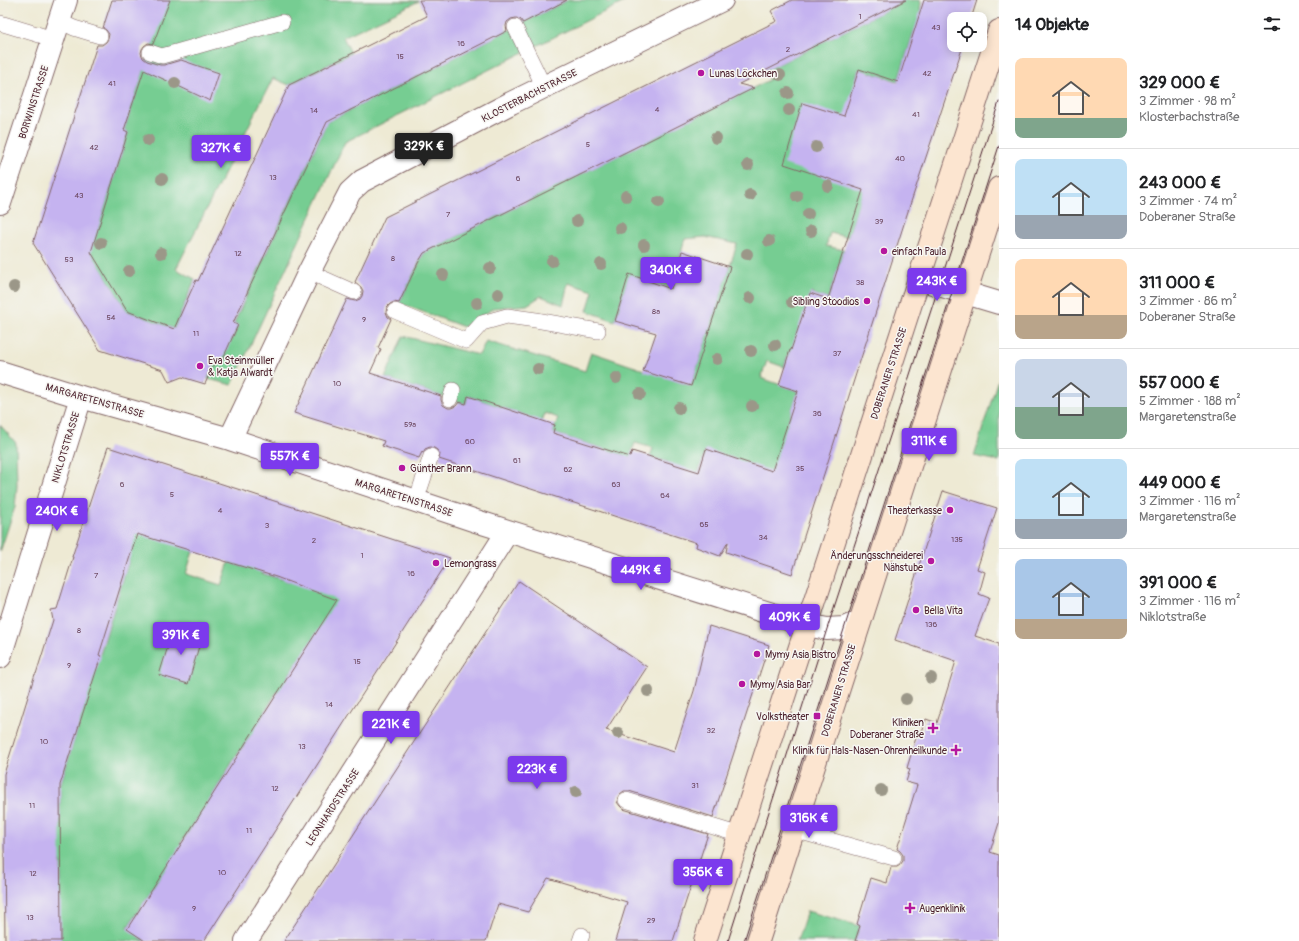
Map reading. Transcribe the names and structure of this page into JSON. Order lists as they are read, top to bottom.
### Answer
{
  "streets": {
    "street": [
      "KLOSTERBACHSTRASSE",
      "BORWINSTRASSE",
      "DOBERANER STRASSE",
      "MARGARETENSTRASSE",
      "NIKLOTSTRASSE",
      "LEONHARDSTRASSE"
    ]
  },
  "crossings": [
    ["KLOSTERBACHSTRASSE", "MARGARETENSTRASSE"],
    ["DOBERANER STRASSE", "MARGARETENSTRASSE"],
    ["MARGARETENSTRASSE", "NIKLOTSTRASSE"],
    ["MARGARETENSTRASSE", "LEONHARDSTRASSE"]
  ],
  "places": {
    "other": [
      "Lunas Löckchen",
      "einfach Paula",
      "Sibling Stoodios",
      "Eva Steinmüller & Katja Alwardt",
      "Günther Brann",
      "Theaterkasse",
      "Änderungsschneiderei Nähstube",
      "Lemongrass",
      "Bella Vita",
      "Mymy Asia Bistro",
      "Mymy Asia Bar"
    ],
    "transit": ["Volkstheater"],
    "health": ["Kliniken Doberaner Straße", "Klinik für Hals-Nasen-Ohrenheilkunde", "Augenklinik"]
  },
  "house_numbers": [
    "1",
    "43",
    "16",
    "2",
    "15",
    "42",
    "41",
    "4",
    "14",
    "41",
    "5",
    "42",
    "40",
    "13",
    "6",
    "43",
    "7",
    "39",
    "12",
    "8",
    "53",
    "38",
    "8a",
    "54",
    "9",
    "11",
    "37",
    "10",
    "36",
    "59a",
    "60",
    "61",
    "35",
    "62",
    "6",
    "63",
    "5",
    "64",
    "4",
    "65",
    "3",
    "34",
    "135",
    "2",
    "1",
    "16",
    "7",
    "136",
    "8",
    "15",
    "9",
    "14",
    "32",
    "10",
    "13",
    "31",
    "12",
    "11",
    "11",
    "10",
    "12",
    "9",
    "13",
    "29"
  ],
  "page": {
    "heading": "14 Objekte",
    "list": [
      {
        "name": "329 000 €",
        "note": "3 Zimmer · 98 m² · Klosterbachstraße"
      },
      {
        "name": "243 000 €",
        "note": "3 Zimmer · 74 m² · Doberaner Straße"
      },
      {
        "name": "311 000 €",
        "note": "3 Zimmer · 86 m² · Doberaner Straße"
      },
      {
        "name": "557 000 €",
        "note": "5 Zimmer · 188 m² · Margaretenstraße"
      },
      {
        "name": "449 000 €",
        "note": "3 Zimmer · 116 m² · Margaretenstraße"
      },
      {
        "name": "391 000 €",
        "note": "3 Zimmer · 116 m² · Niklotstraße"
      }
    ],
    "price": [
      "329K €",
      "327K €",
      "340K €",
      "243K €",
      "311K €",
      "557K €",
      "240K €",
      "449K €",
      "409K €",
      "391K €",
      "221K €",
      "223K €",
      "316K €",
      "356K €"
    ]
  }
}
